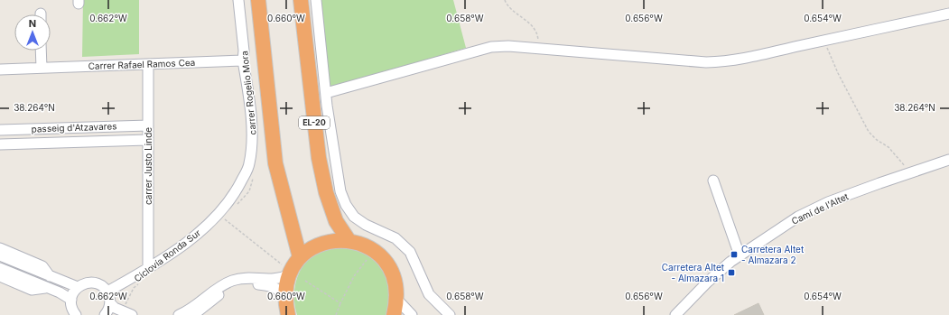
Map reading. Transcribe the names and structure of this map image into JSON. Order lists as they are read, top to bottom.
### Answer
{
  "streets": {
    "highway": ["EL-20"],
    "street": [
      "Carrer Rafael Ramos Cea",
      "carrer Rogelio Mora",
      "passeig d'Atzavares",
      "carrer Justo Linde",
      "Camí de l'Altet"
    ],
    "path": ["Ciclovía Ronda Sur"]
  },
  "crossings": [
    ["Carrer Rafael Ramos Cea", "carrer Rogelio Mora"],
    ["Carrer Rafael Ramos Cea", "carrer Justo Linde"],
    ["carrer Rogelio Mora", "carrer Justo Linde"],
    ["passeig d'Atzavares", "carrer Justo Linde"]
  ],
  "places": {
    "transit": ["Carretera Altet - Almazara 2", "Carretera Altet - Almazara 1"]
  },
  "north": "top",
  "coordinates": [
    "0.662°W",
    "0.660°W",
    "0.658°W",
    "0.656°W",
    "0.654°W",
    "38.264°N"
  ]
}
